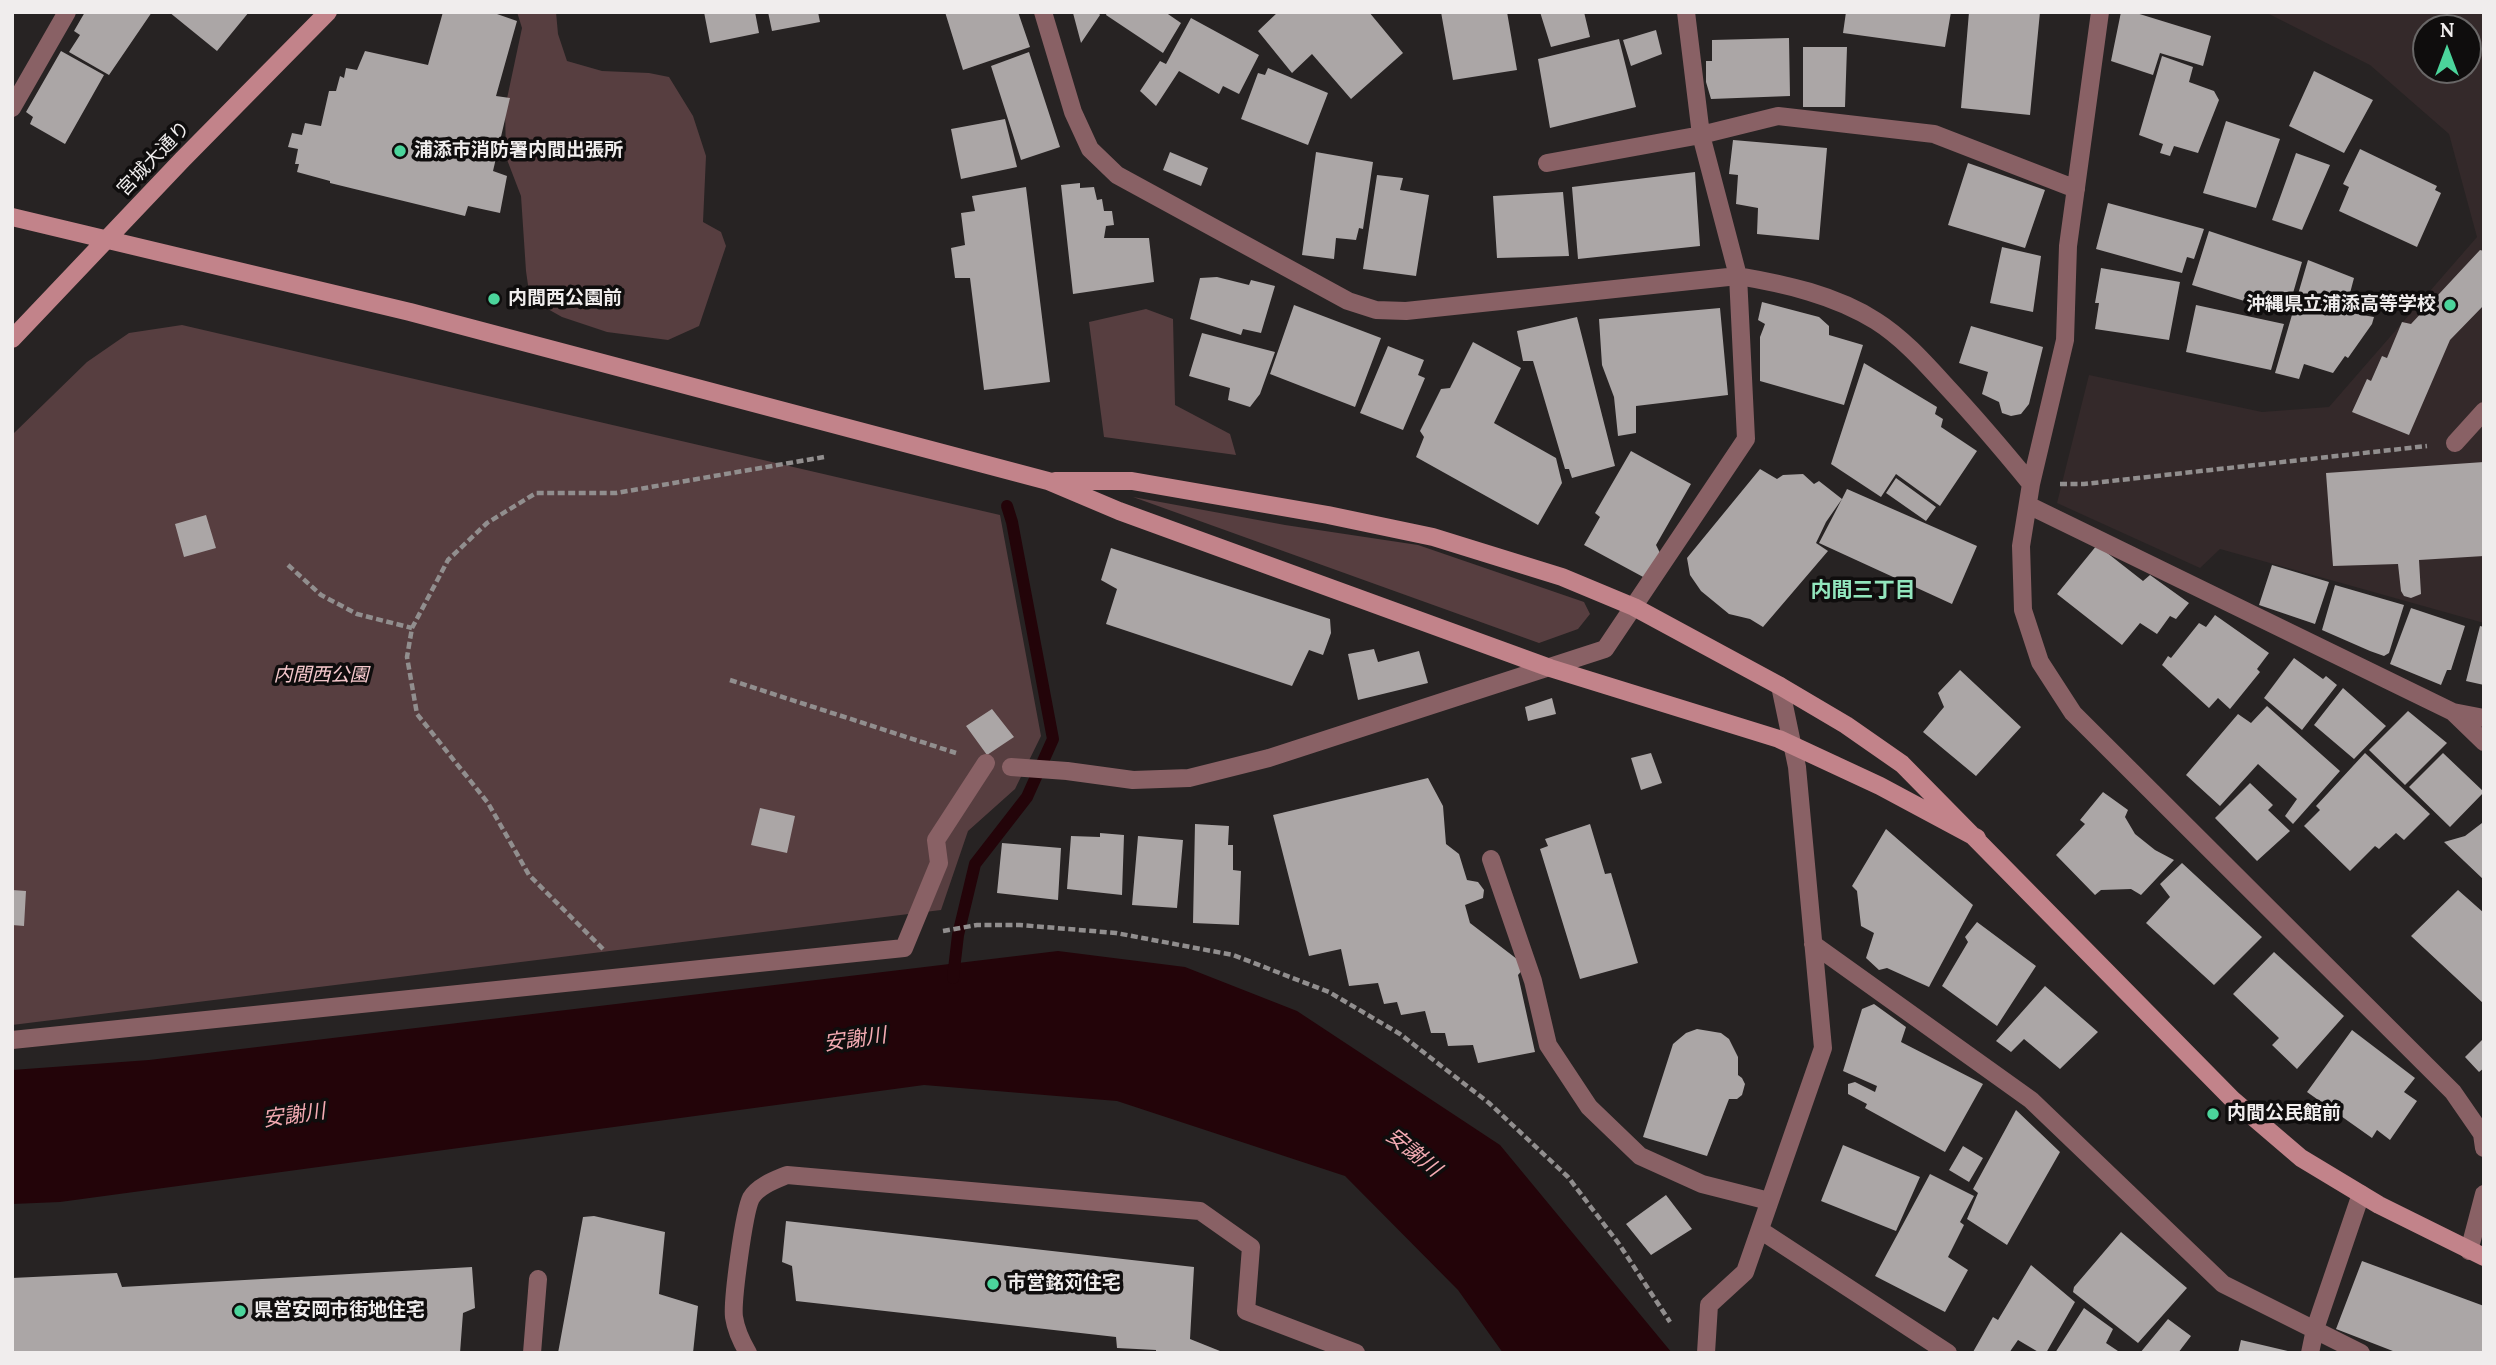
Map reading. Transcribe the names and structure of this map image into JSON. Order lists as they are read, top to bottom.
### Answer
{
  "streets": {
    "street": ["宮城大通り"]
  },
  "districts": ["内間三丁目"],
  "water": ["安謝川"],
  "parks": ["内間西公園"],
  "places": [
    "浦添市消防署内間出張所",
    "内間西公園前",
    "沖縄県立浦添高等学校",
    "内間公民館前",
    "市営銘苅住宅",
    "県営安岡市街地住宅"
  ],
  "north": "top"
}
